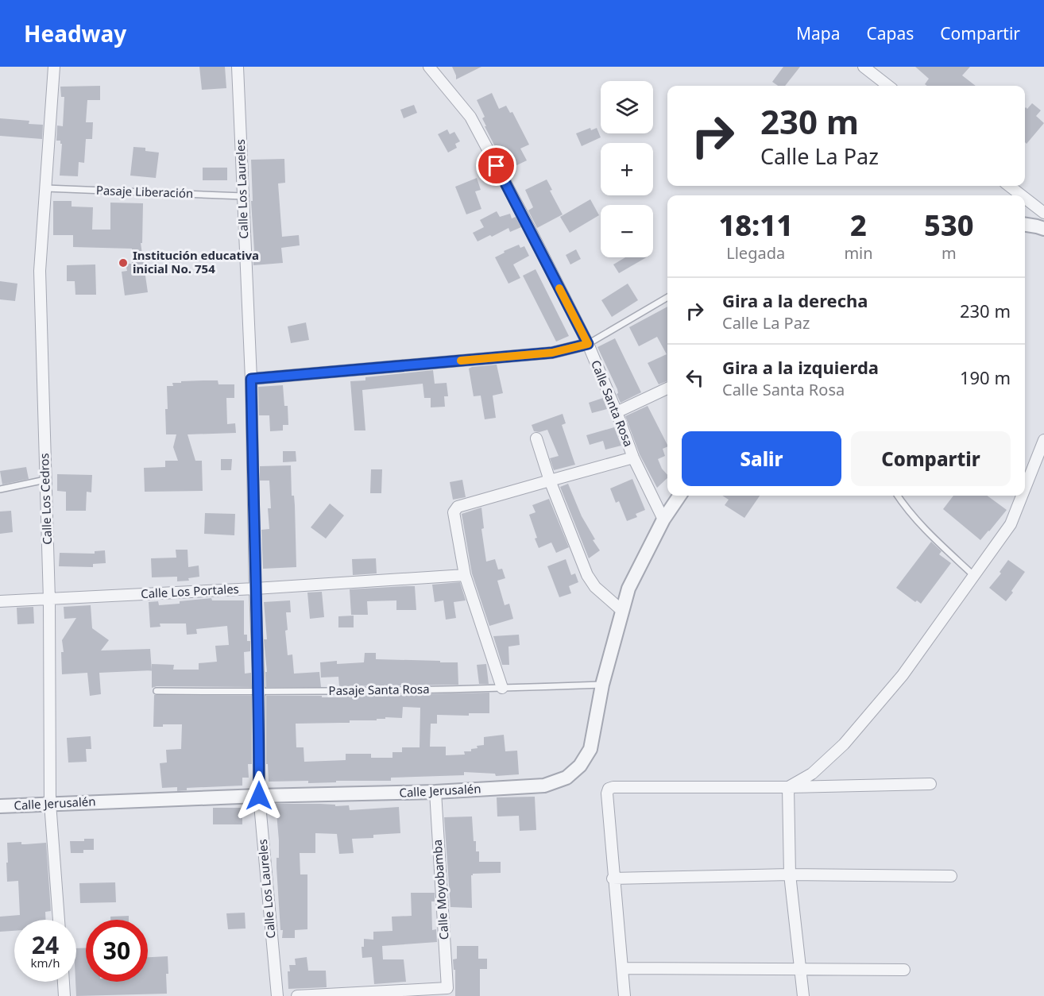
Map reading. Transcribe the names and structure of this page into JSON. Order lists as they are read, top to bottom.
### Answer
{
  "streets": {
    "street": [
      "Calle Los Laureles",
      "Calle Santa Rosa",
      "Calle Los Cedros",
      "Calle Los Portales",
      "Calle Jerusalén",
      "Calle Moyobamba"
    ],
    "lane": ["Pasaje Liberación", "Pasaje Santa Rosa"]
  },
  "crossings": [
    ["Calle Los Laureles", "Pasaje Liberación"],
    ["Calle Los Laureles", "Calle Los Portales"],
    ["Calle Los Laureles", "Pasaje Santa Rosa"],
    ["Calle Los Laureles", "Calle Jerusalén"],
    ["Pasaje Liberación", "Calle Los Cedros"],
    ["Calle Santa Rosa", "Calle Jerusalén"],
    ["Calle Los Cedros", "Calle Los Portales"],
    ["Calle Los Cedros", "Calle Jerusalén"],
    ["Pasaje Santa Rosa", "Calle Jerusalén"],
    ["Calle Jerusalén", "Calle Moyobamba"]
  ],
  "places": ["Institución educativa inicial No. 754"],
  "page": {
    "header": "Headway",
    "nav": ["Mapa", "Capas", "Compartir"],
    "map_buttons": ["+", "−"],
    "turn": ["230 m", "Calle La Paz"],
    "eta": [
      "18:11",
      "Llegada",
      "2",
      "min",
      "530",
      "m"
    ],
    "list": [
      {
        "name": "Gira a la derecha",
        "note": "Calle La Paz",
        "value": "230 m"
      },
      {
        "name": "Gira a la izquierda",
        "note": "Calle Santa Rosa",
        "value": "190 m"
      }
    ],
    "buttons": ["Salir", "Compartir"],
    "speed": "24 km/h",
    "limit": "30"
  }
}
